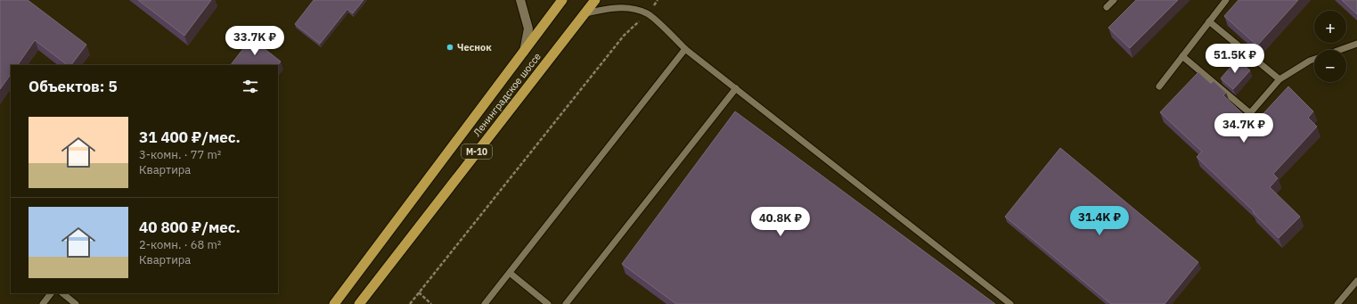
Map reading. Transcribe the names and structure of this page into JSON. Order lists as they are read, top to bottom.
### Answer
{
  "streets": {
    "highway": ["Ленинградское шоссе", "М-10"]
  },
  "places": ["Чеснок"],
  "page": {
    "map_buttons": ["+", "−"],
    "price": [
      "33.7K ₽",
      "51.5K ₽",
      "34.7K ₽",
      "31.4K ₽",
      "40.8K ₽"
    ],
    "heading": "Объектов: 5",
    "list": [
      {
        "name": "31 400 ₽/мес.",
        "note": "3-комн. · 77 m² · Квартира"
      },
      {
        "name": "40 800 ₽/мес.",
        "note": "2-комн. · 68 m² · Квартира"
      }
    ]
  }
}
